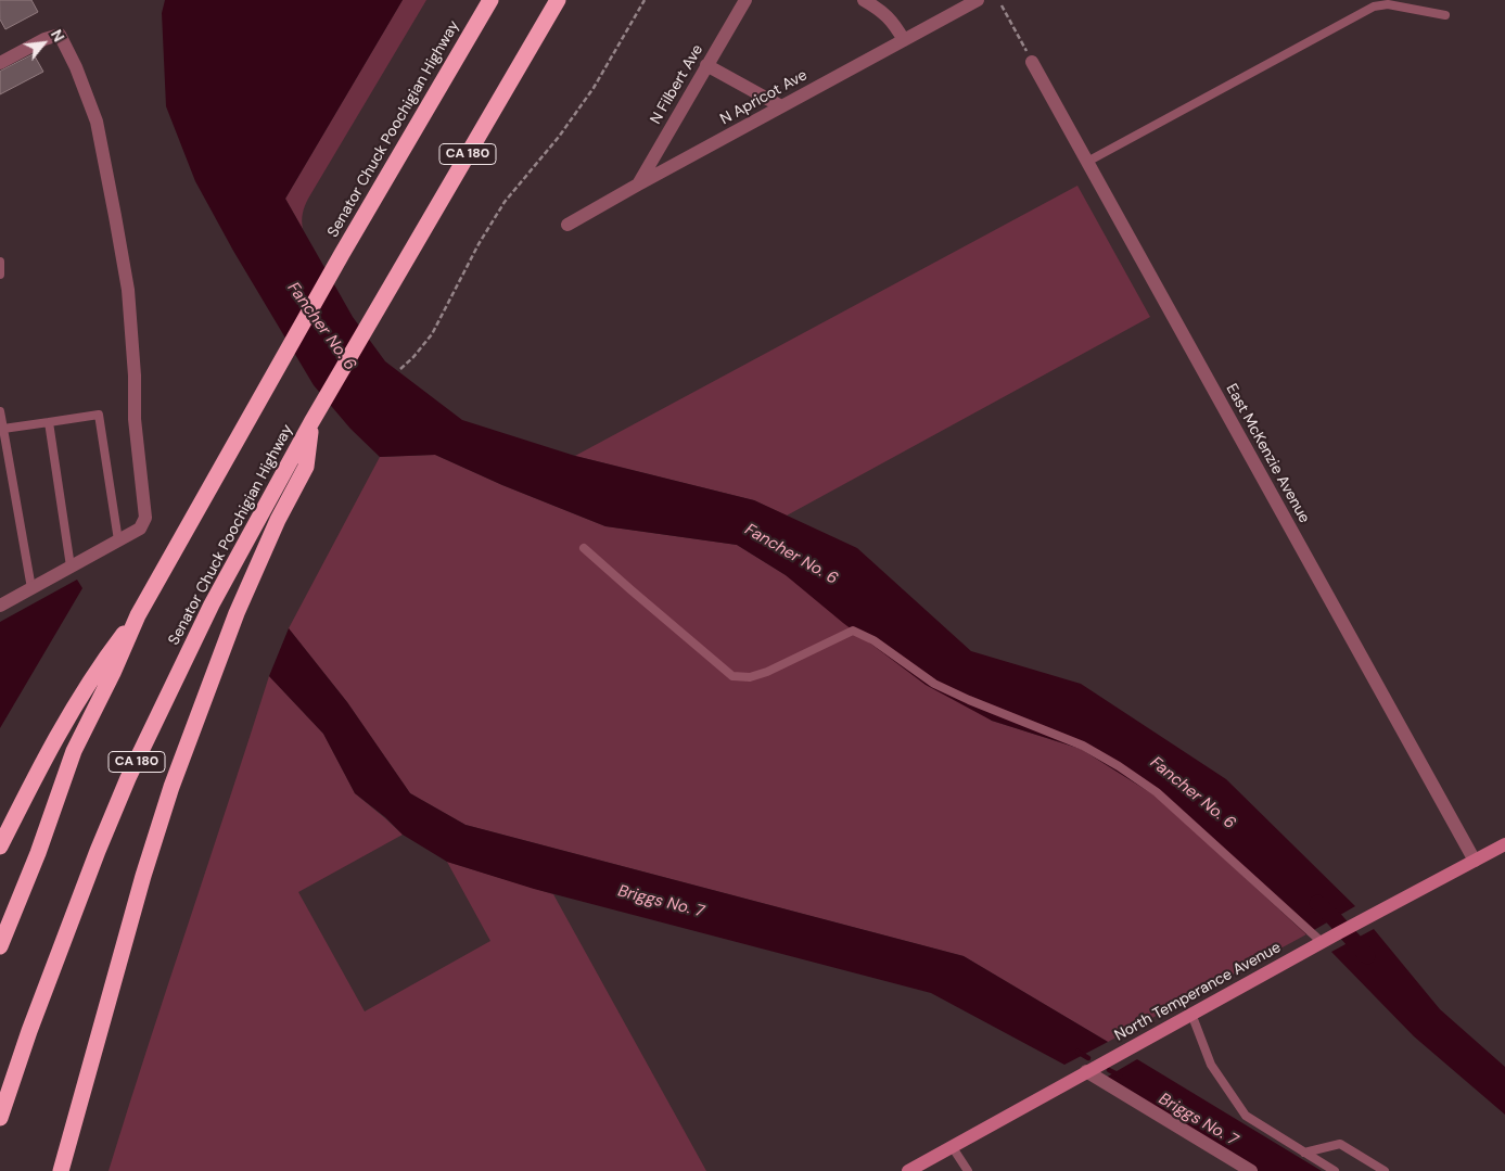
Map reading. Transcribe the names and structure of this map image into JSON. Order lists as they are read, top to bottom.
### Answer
{
  "streets": {
    "highway": ["Senator Chuck Poochigian Highway", "CA 180"],
    "main road": ["North Temperance Avenue"],
    "street": ["N Filbert Ave", "N Apricot Ave", "East McKenzie Avenue"]
  },
  "crossings": [
    ["N Filbert Ave", "N Apricot Ave"],
    ["East McKenzie Avenue", "North Temperance Avenue"]
  ],
  "water": ["Fancher No. 6", "Briggs No. 7"],
  "north": "top right"
}
